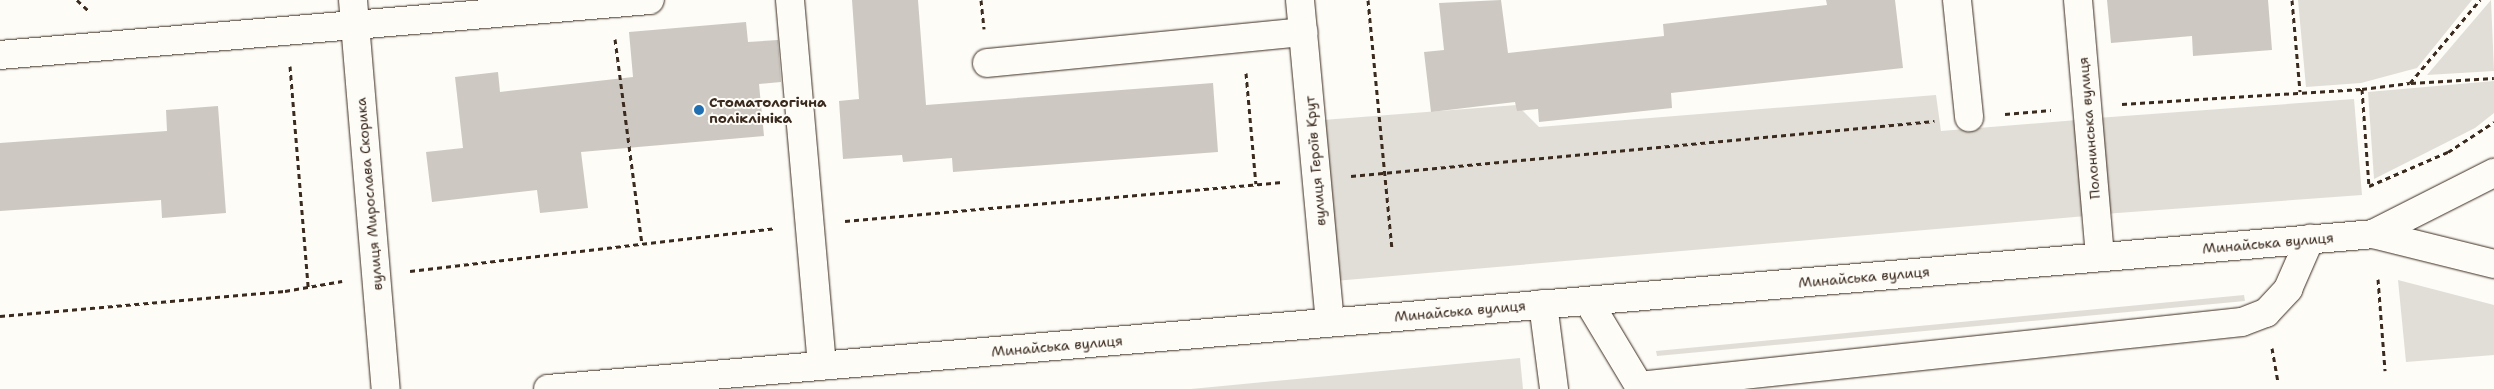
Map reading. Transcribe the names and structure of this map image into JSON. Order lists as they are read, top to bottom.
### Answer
{
  "streets": {
    "main road": [
      "Полонинська вулиця",
      "вулиця Героїв Крут",
      "вулиця Мирослава Скорика",
      "Минайська вулиця"
    ]
  },
  "crossings": [
    ["Полонинська вулиця", "Минайська вулиця"],
    ["вулиця Героїв Крут", "Минайська вулиця"]
  ],
  "places": ["Стоматологічна поліклініка"]
}
